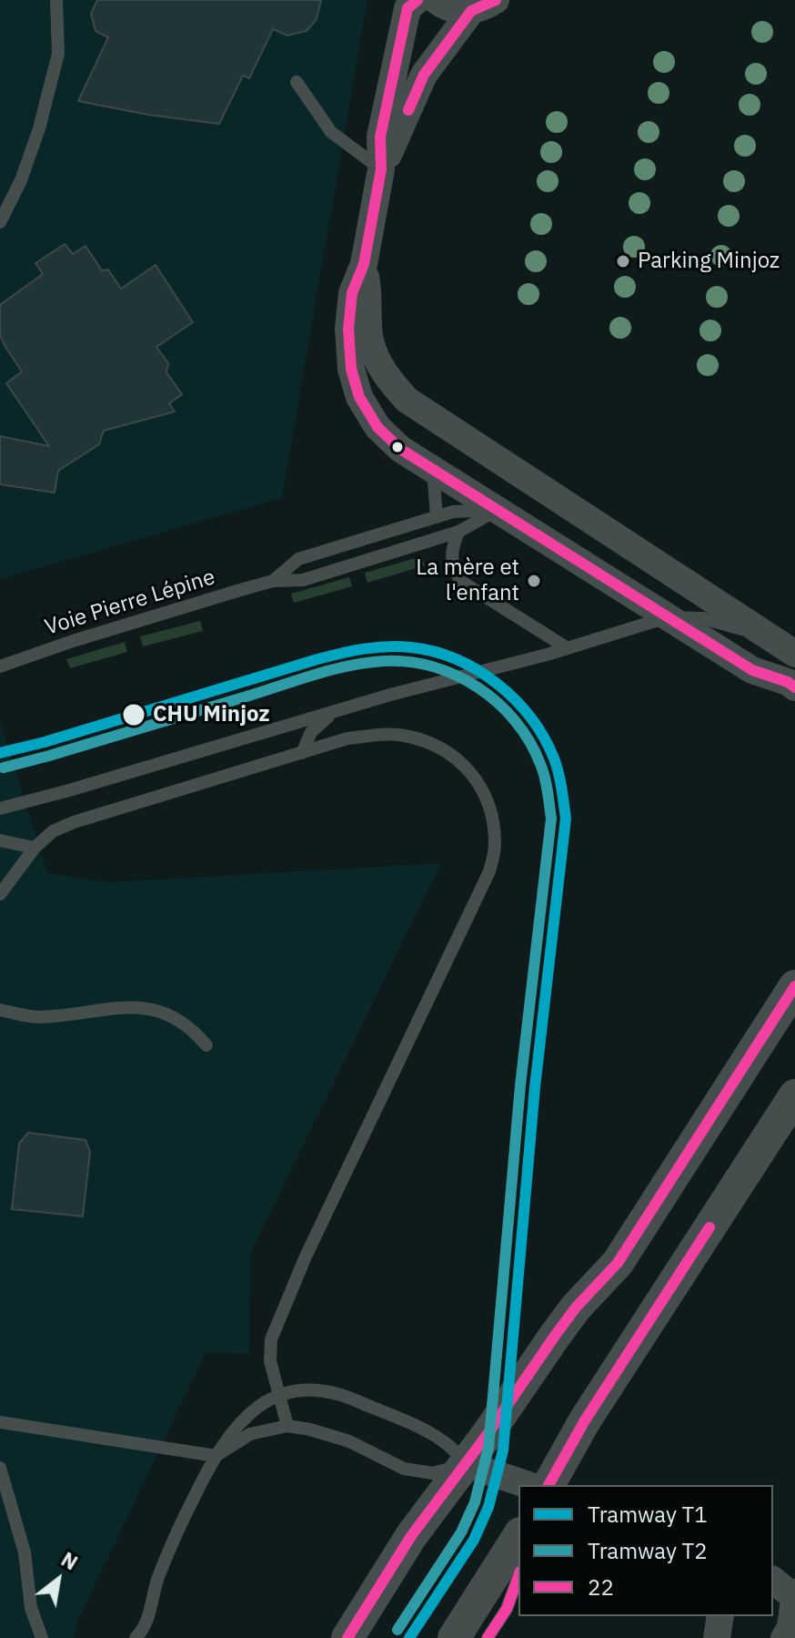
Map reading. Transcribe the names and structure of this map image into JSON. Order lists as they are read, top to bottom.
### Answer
{
  "streets": {
    "lane": ["Voie Pierre Lépine"]
  },
  "places": ["Parking Minjoz", "La mère et l'enfant", "CHU Minjoz"],
  "lines": ["transit line 22", "tram line T1", "tram line T2"],
  "legend": ["Tramway T1", "Tramway T2", "22"],
  "north": "top right"
}
